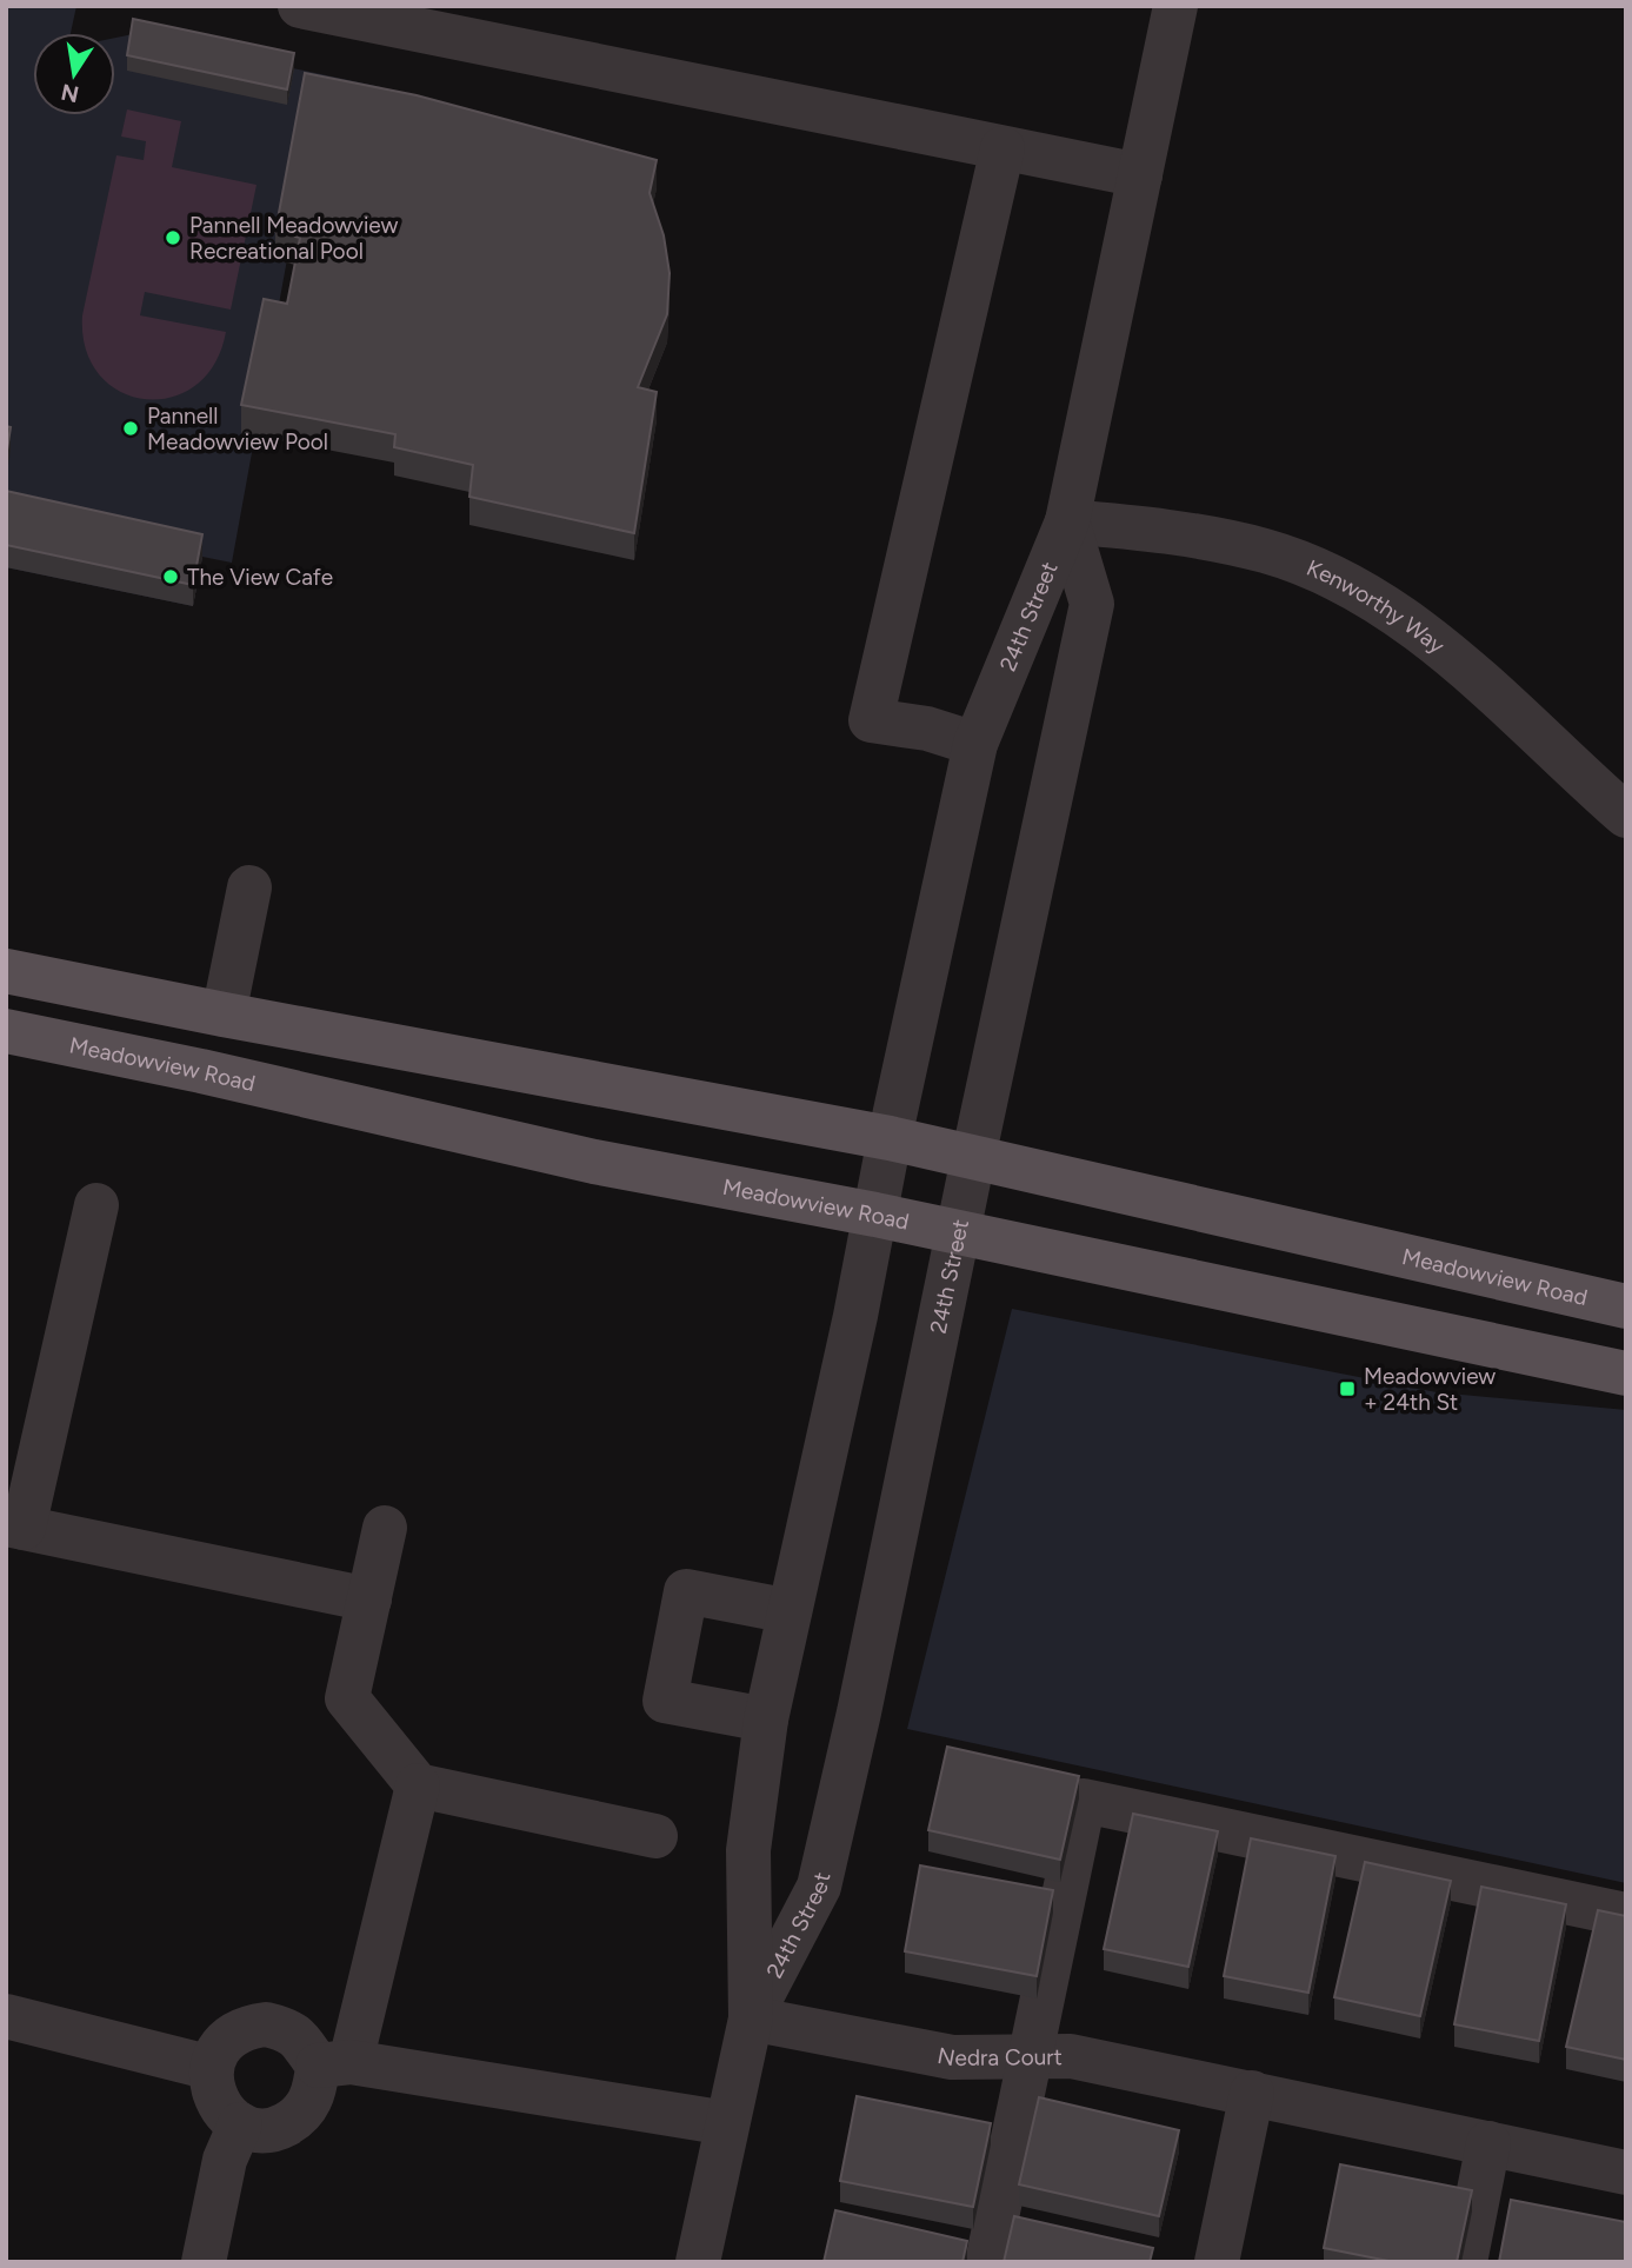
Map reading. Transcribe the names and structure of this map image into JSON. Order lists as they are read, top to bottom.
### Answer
{
  "streets": {
    "main road": ["Meadowview Road"],
    "street": ["Kenworthy Way", "24th Street", "Nedra Court"]
  },
  "crossings": [
    ["Kenworthy Way", "24th Street"],
    ["24th Street", "Meadowview Road"],
    ["24th Street", "Nedra Court"]
  ],
  "places": {
    "other": ["Pannell Meadowview Recreational Pool", "Pannell Meadowview Pool", "The View Cafe"],
    "transit": ["Meadowview + 24th St"]
  },
  "north": "bottom"
}
